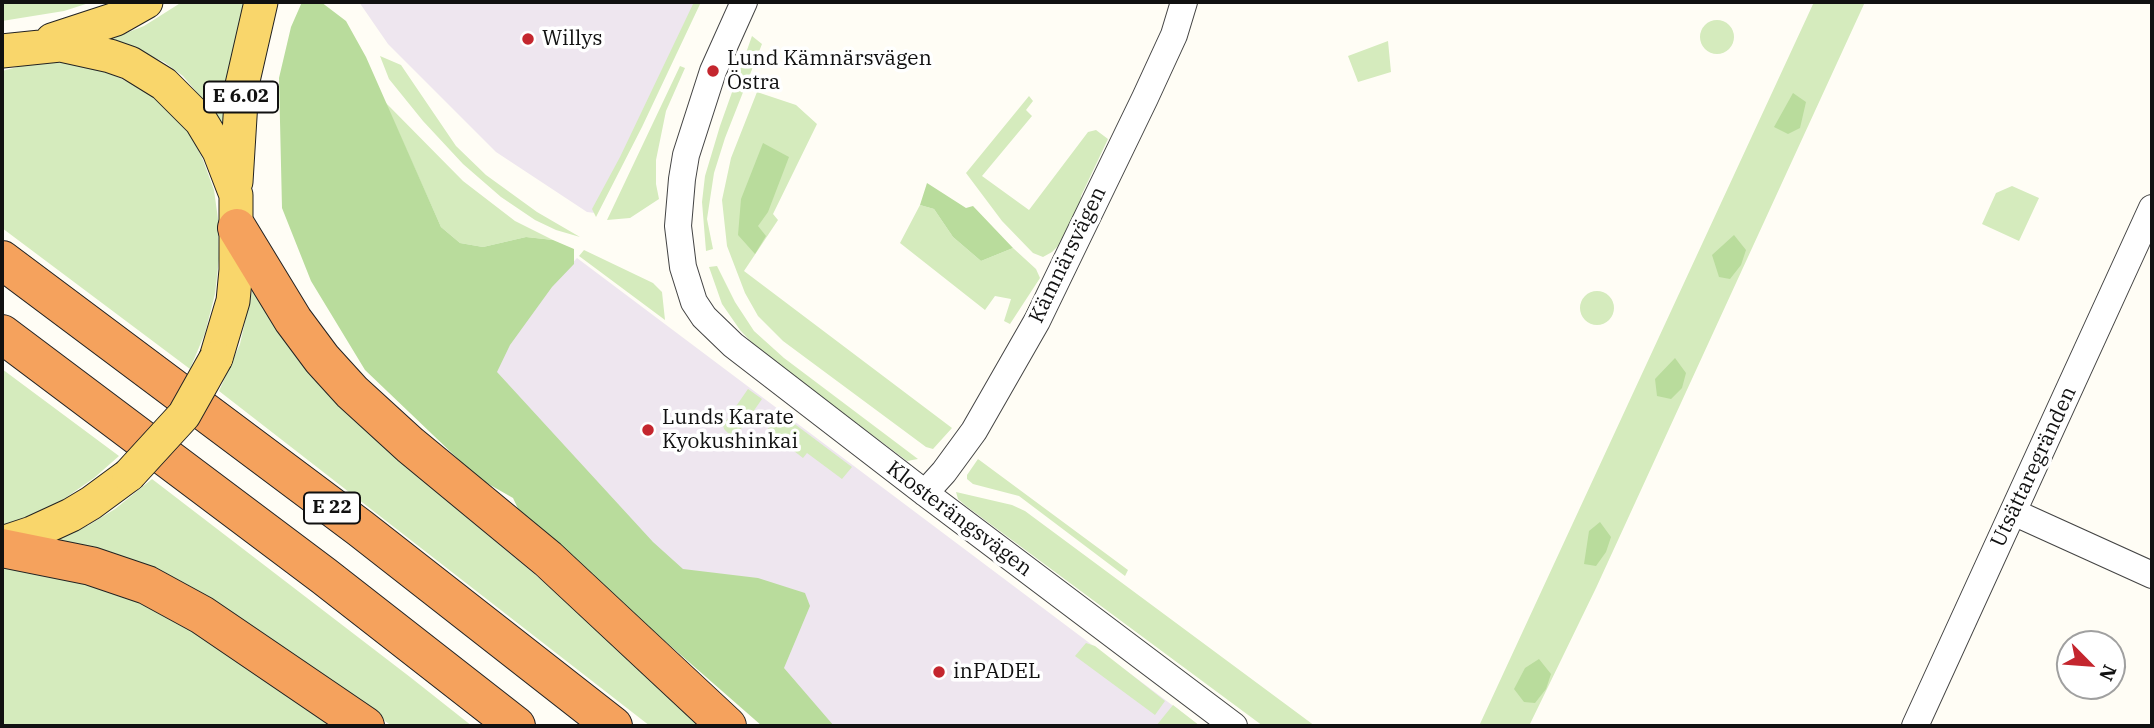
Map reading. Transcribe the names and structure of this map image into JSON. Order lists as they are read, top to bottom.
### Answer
{
  "streets": {
    "highway": ["E 22"],
    "main road": ["E 6.02"],
    "street": ["Kämnärsvägen", "Utsättaregränden", "Klosterängsvägen"]
  },
  "crossings": [
    ["Kämnärsvägen", "Klosterängsvägen"]
  ],
  "places": [
    "Willys",
    "Lund Kämnärsvägen Östra",
    "Lunds Karate Kyokushinkai",
    "inPADEL"
  ],
  "north": "bottom right"
}
